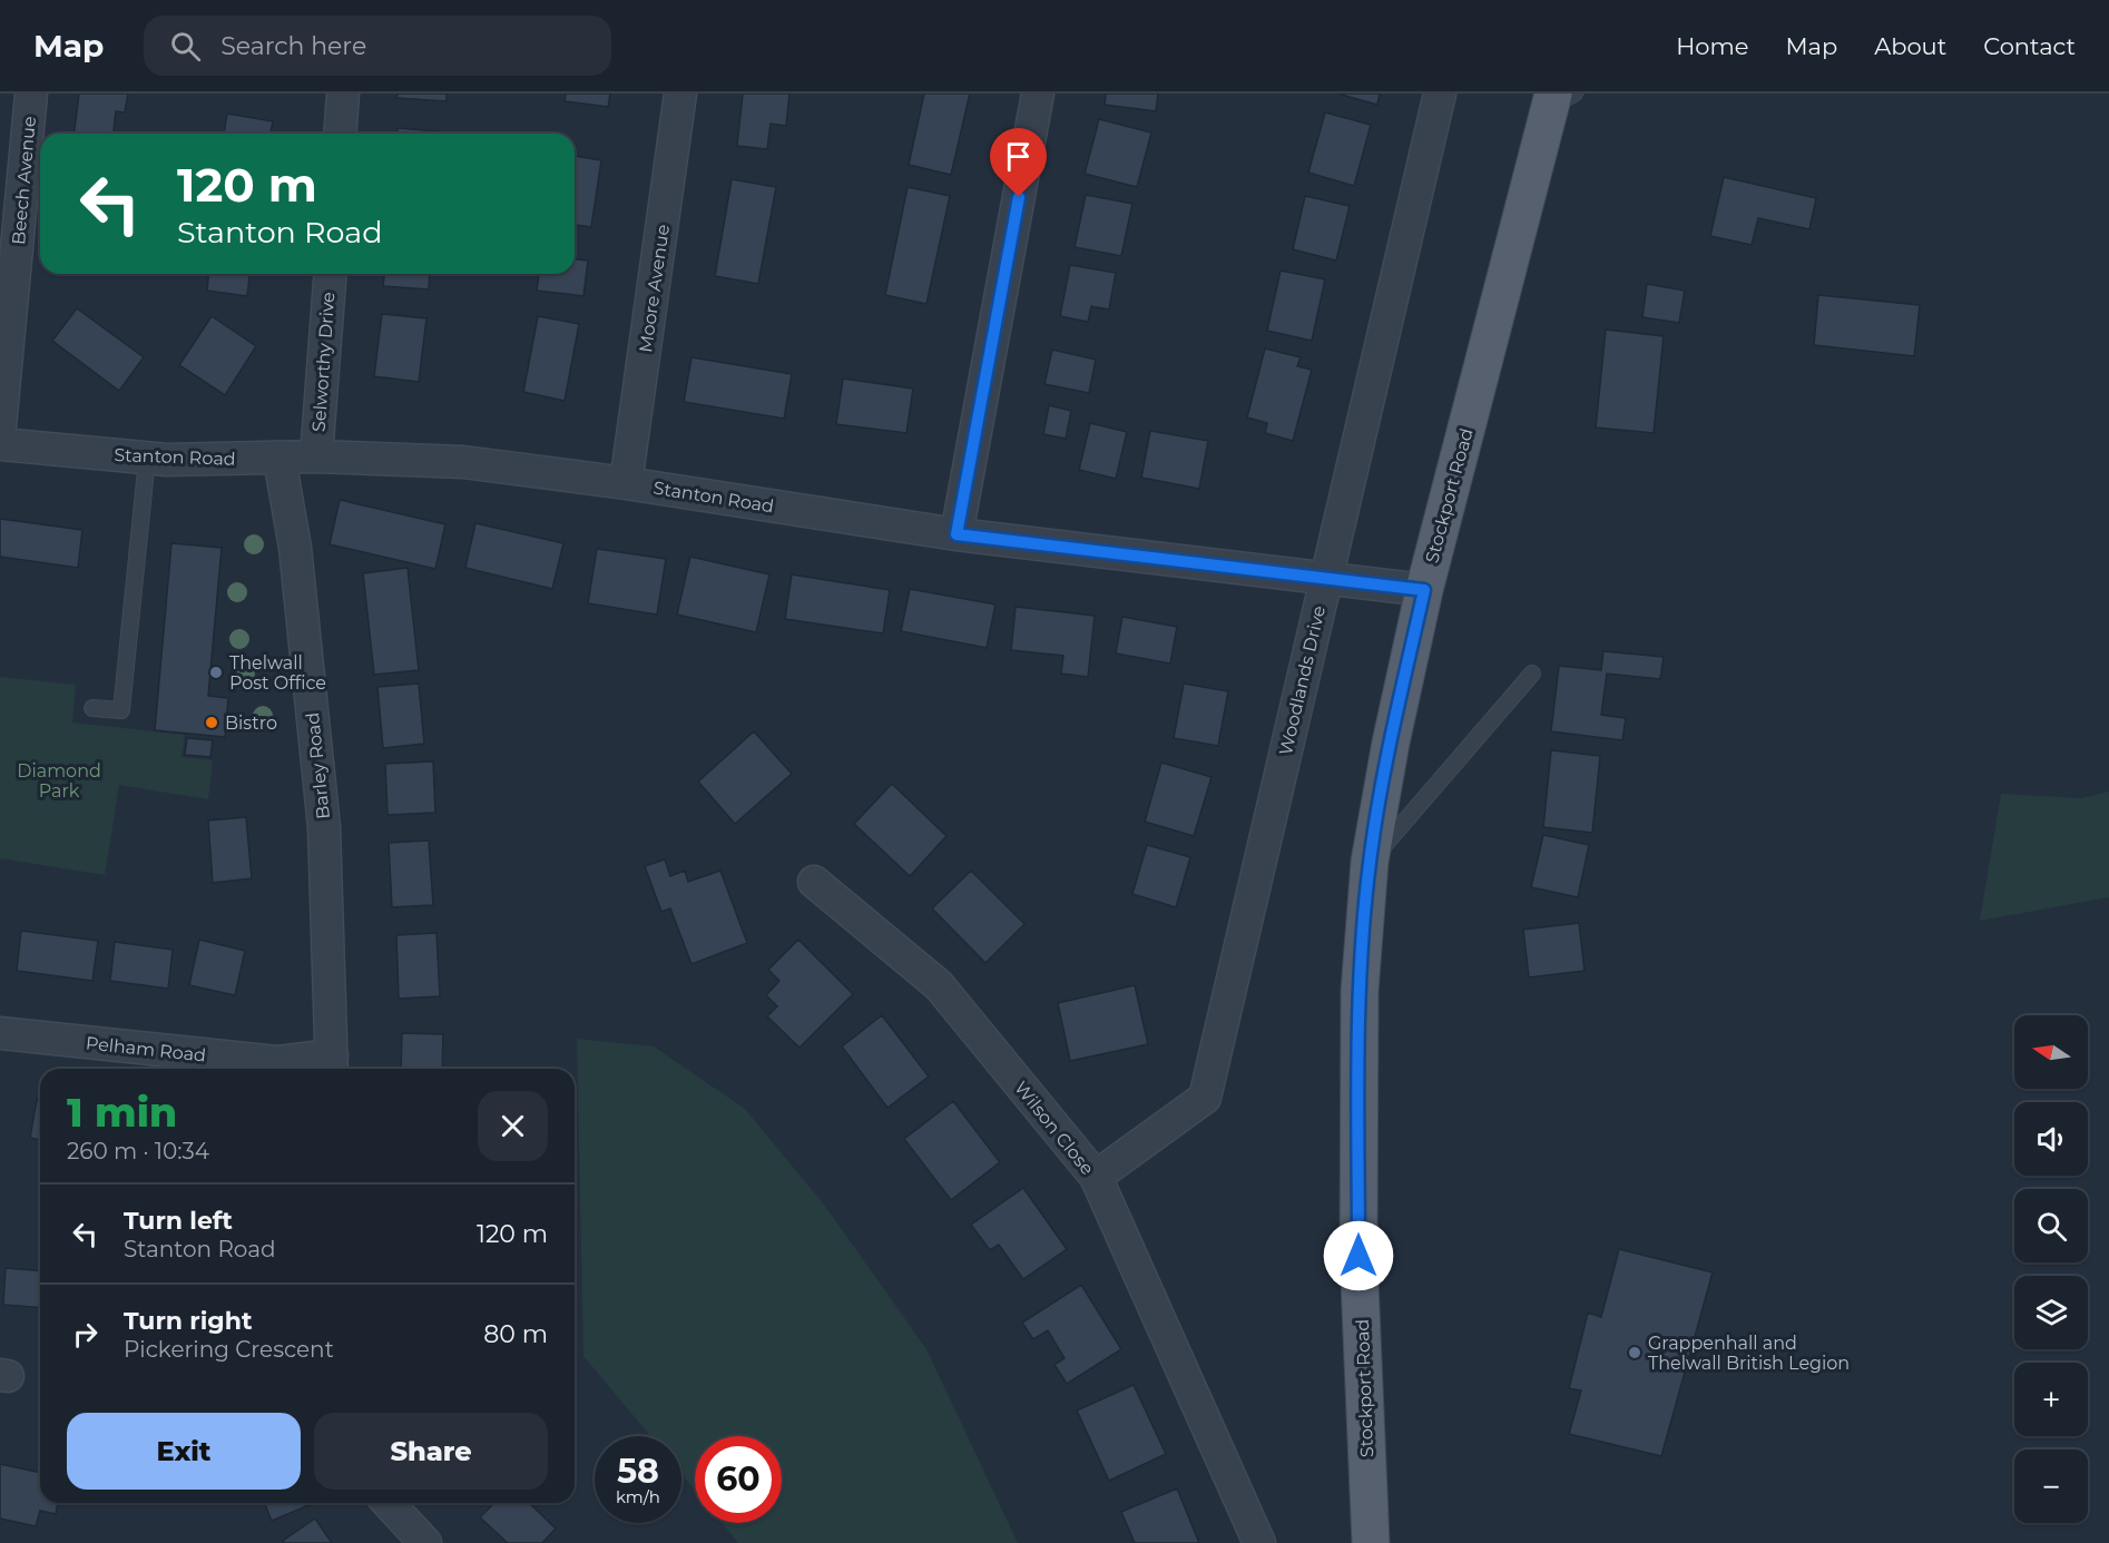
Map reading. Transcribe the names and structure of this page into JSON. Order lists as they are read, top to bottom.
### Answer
{
  "streets": {
    "main road": ["Stockport Road"],
    "street": [
      "Beech Avenue",
      "Moore Avenue",
      "Selworthy Drive",
      "Stanton Road",
      "Woodlands Drive",
      "Barley Road",
      "Pelham Road",
      "Wilson Close"
    ]
  },
  "crossings": [
    ["Moore Avenue", "Stanton Road"],
    ["Selworthy Drive", "Stanton Road"],
    ["Stanton Road", "Stockport Road"],
    ["Stanton Road", "Woodlands Drive"],
    ["Stanton Road", "Barley Road"],
    ["Woodlands Drive", "Wilson Close"],
    ["Barley Road", "Pelham Road"]
  ],
  "parks": ["Diamond Park"],
  "places": ["Thelwall Post Office", "Bistro", "Grappenhall and Thelwall British Legion"],
  "north": "left",
  "page": {
    "header": "Map",
    "search": "Search here",
    "nav": [
      "Home",
      "Map",
      "About",
      "Contact"
    ],
    "turn": ["120 m", "Stanton Road"],
    "map_buttons": ["+", "−"],
    "heading": ["1 min", "260 m · 10:34"],
    "list": [
      {
        "name": "Turn left",
        "note": "Stanton Road",
        "value": "120 m"
      },
      {
        "name": "Turn right",
        "note": "Pickering Crescent",
        "value": "80 m"
      }
    ],
    "buttons": ["Exit", "Share"],
    "speed": "58 km/h",
    "limit": "60"
  }
}
